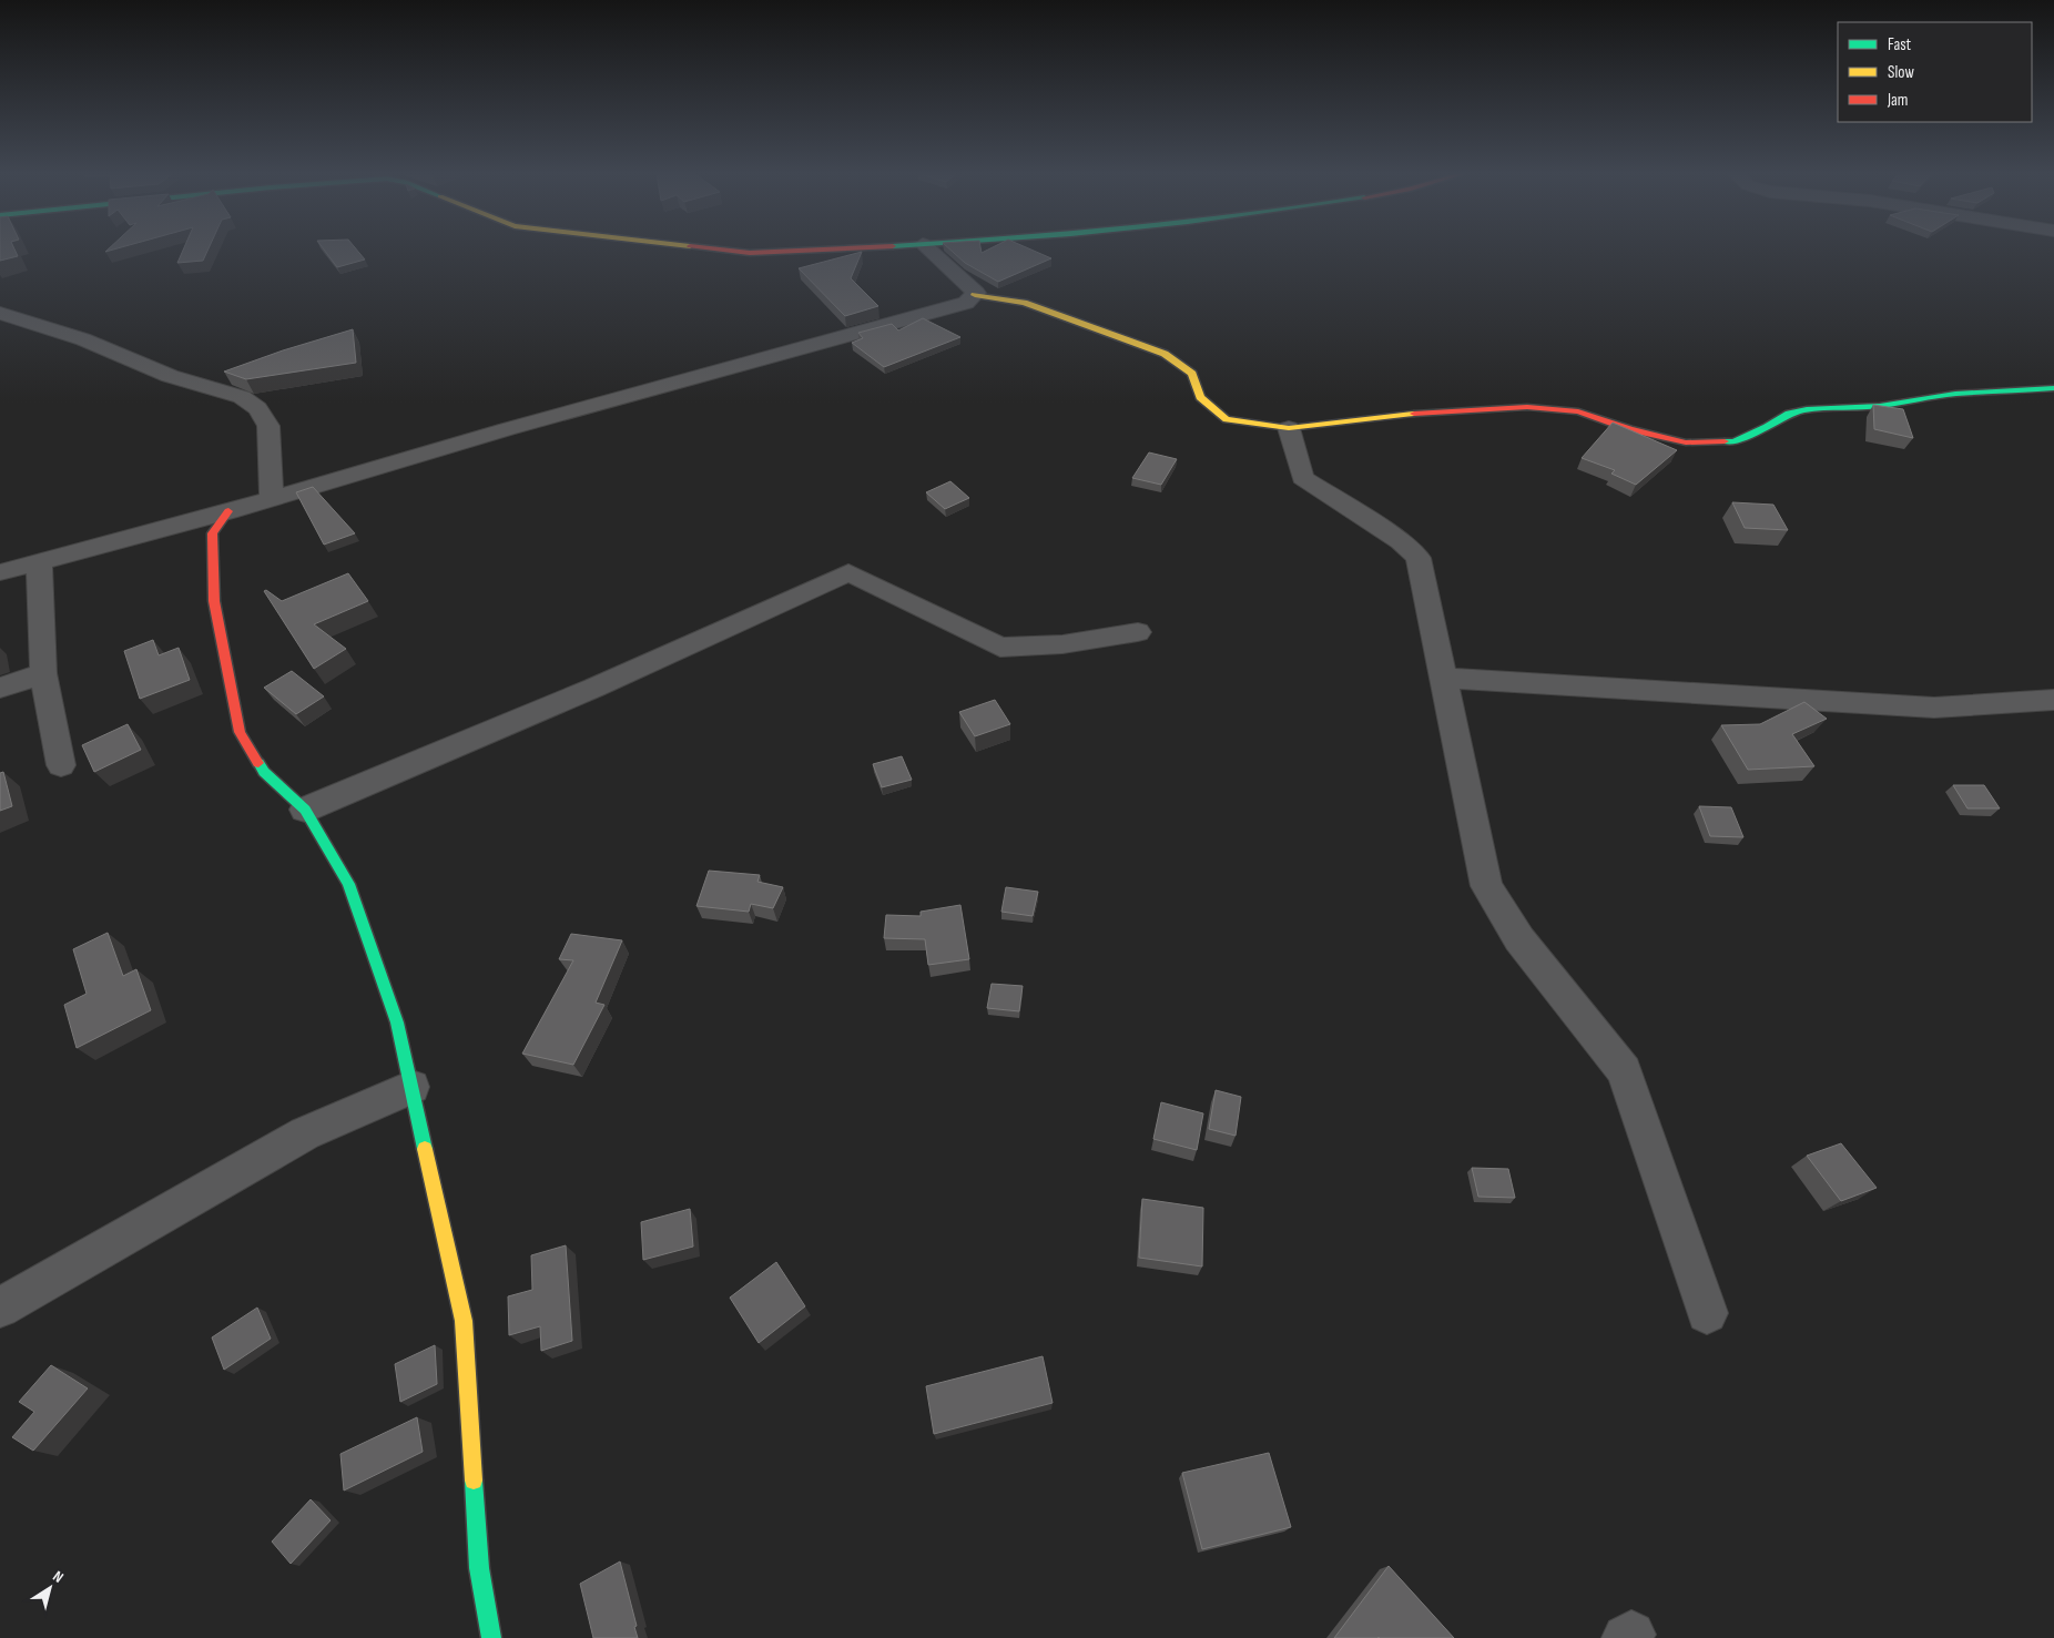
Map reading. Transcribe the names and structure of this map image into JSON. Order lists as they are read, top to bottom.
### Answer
{
  "legend": ["Fast", "Slow", "Jam"],
  "north": "top right"
}
